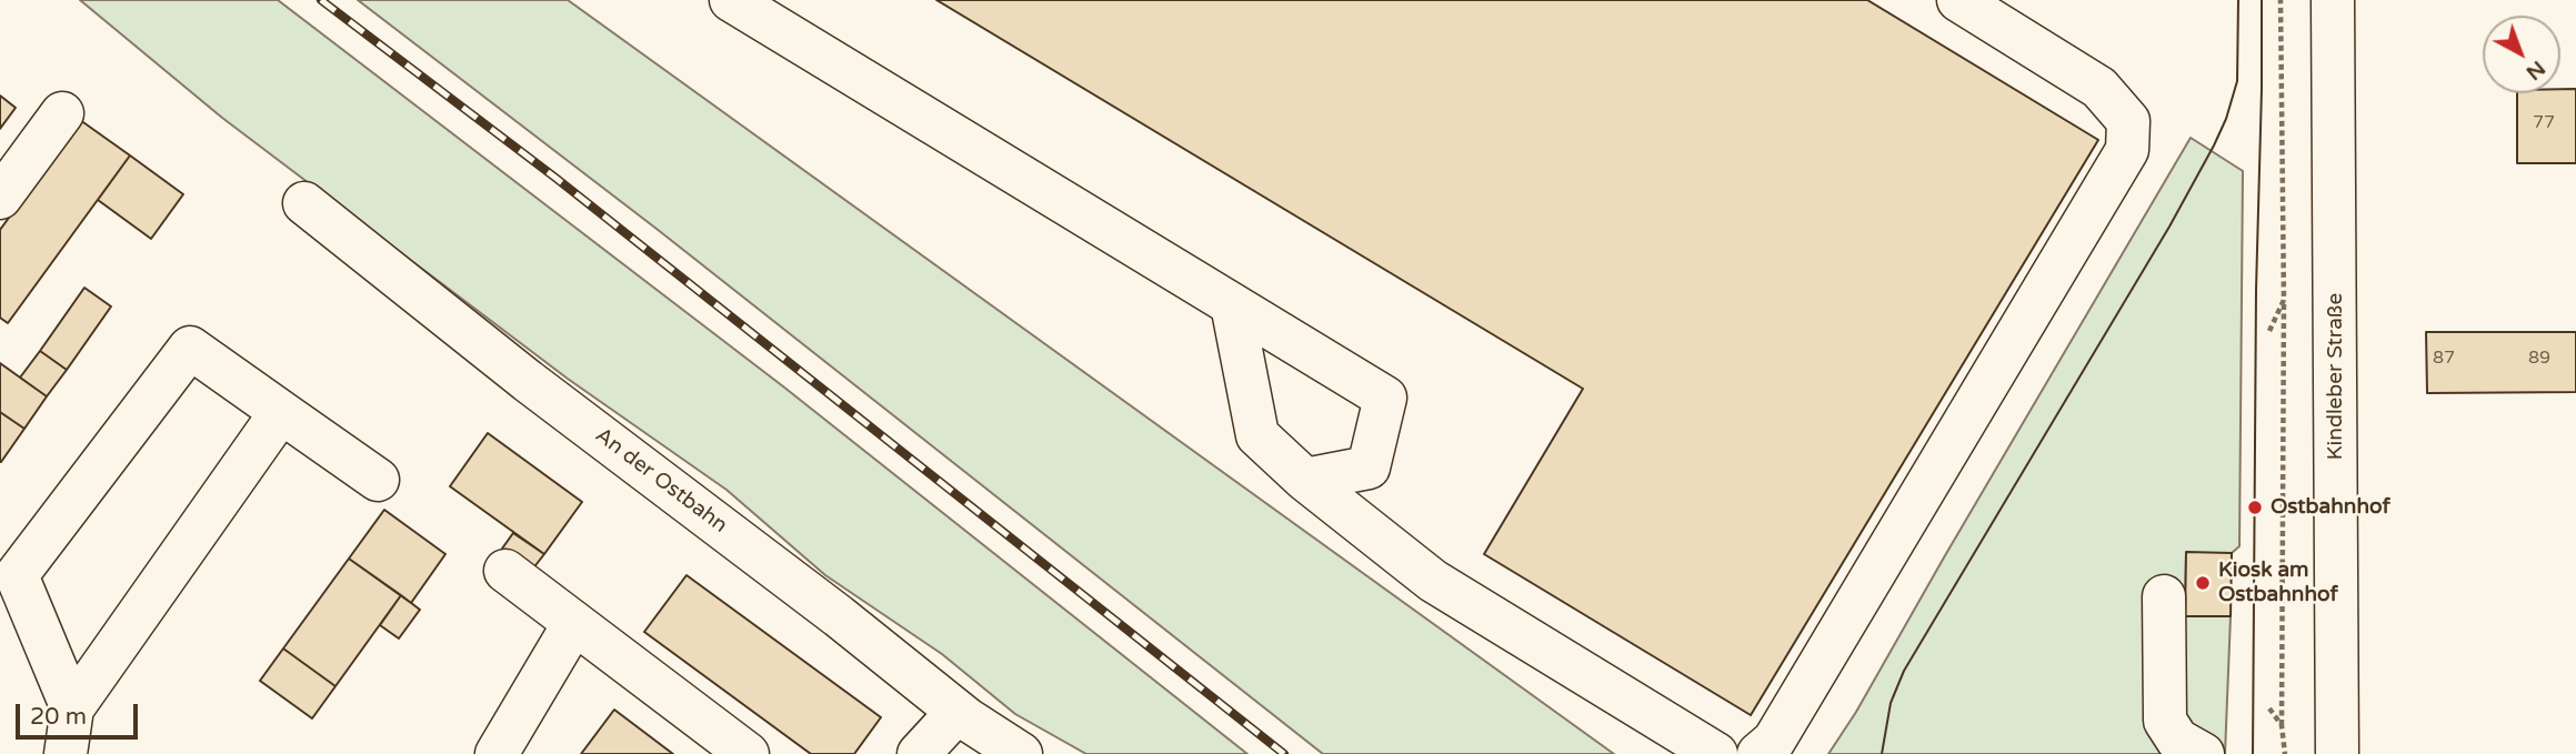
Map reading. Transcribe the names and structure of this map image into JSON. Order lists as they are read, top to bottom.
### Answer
{
  "streets": {
    "main road": ["Kindleber Straße", "An der Ostbahn"]
  },
  "places": ["Ostbahnhof", "Kiosk am Ostbahnhof"],
  "house_numbers": ["77", "87", "89"],
  "scale_bar": "20 m",
  "north": "bottom right"
}
